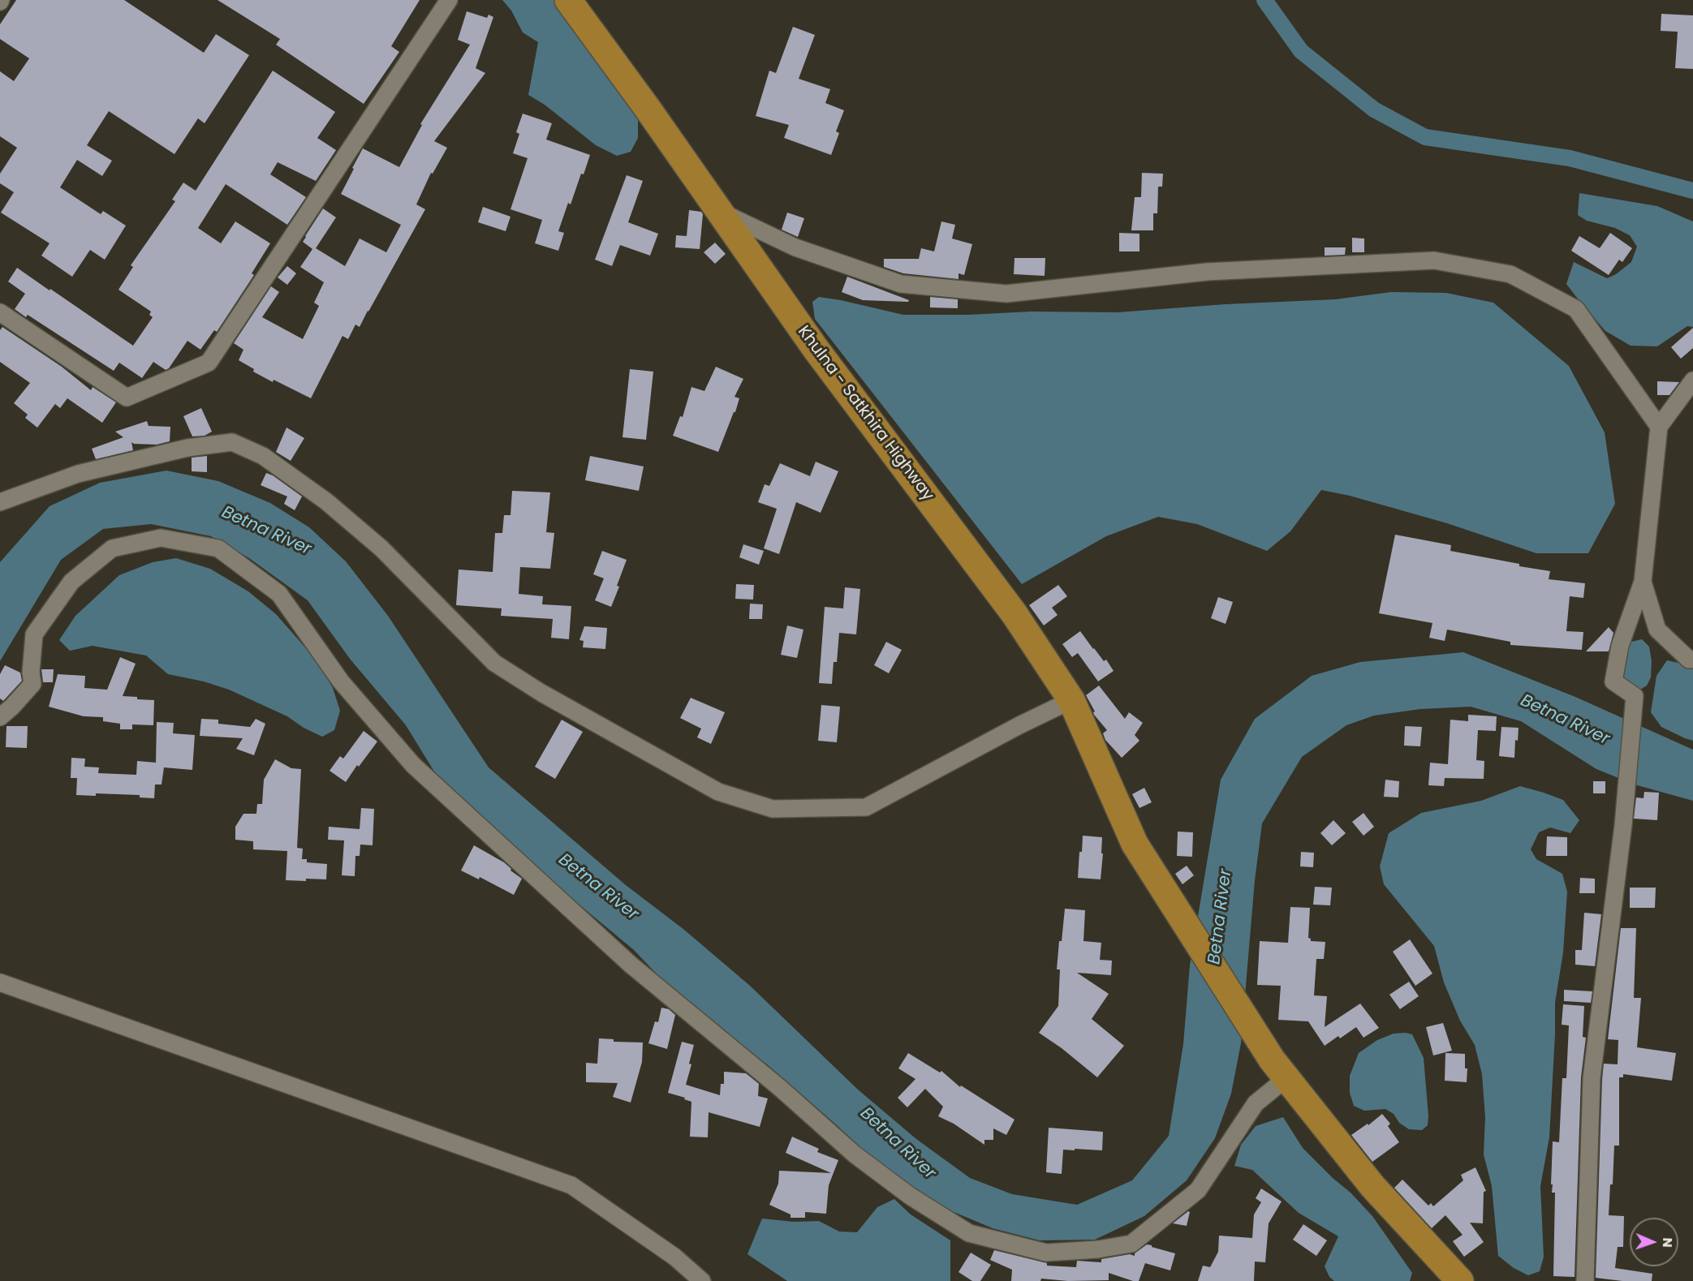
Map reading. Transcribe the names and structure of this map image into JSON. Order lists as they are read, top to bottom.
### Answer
{
  "streets": {
    "highway": ["Khulna - Satkhira Highway"]
  },
  "water": ["Betna River"],
  "north": "right"
}
